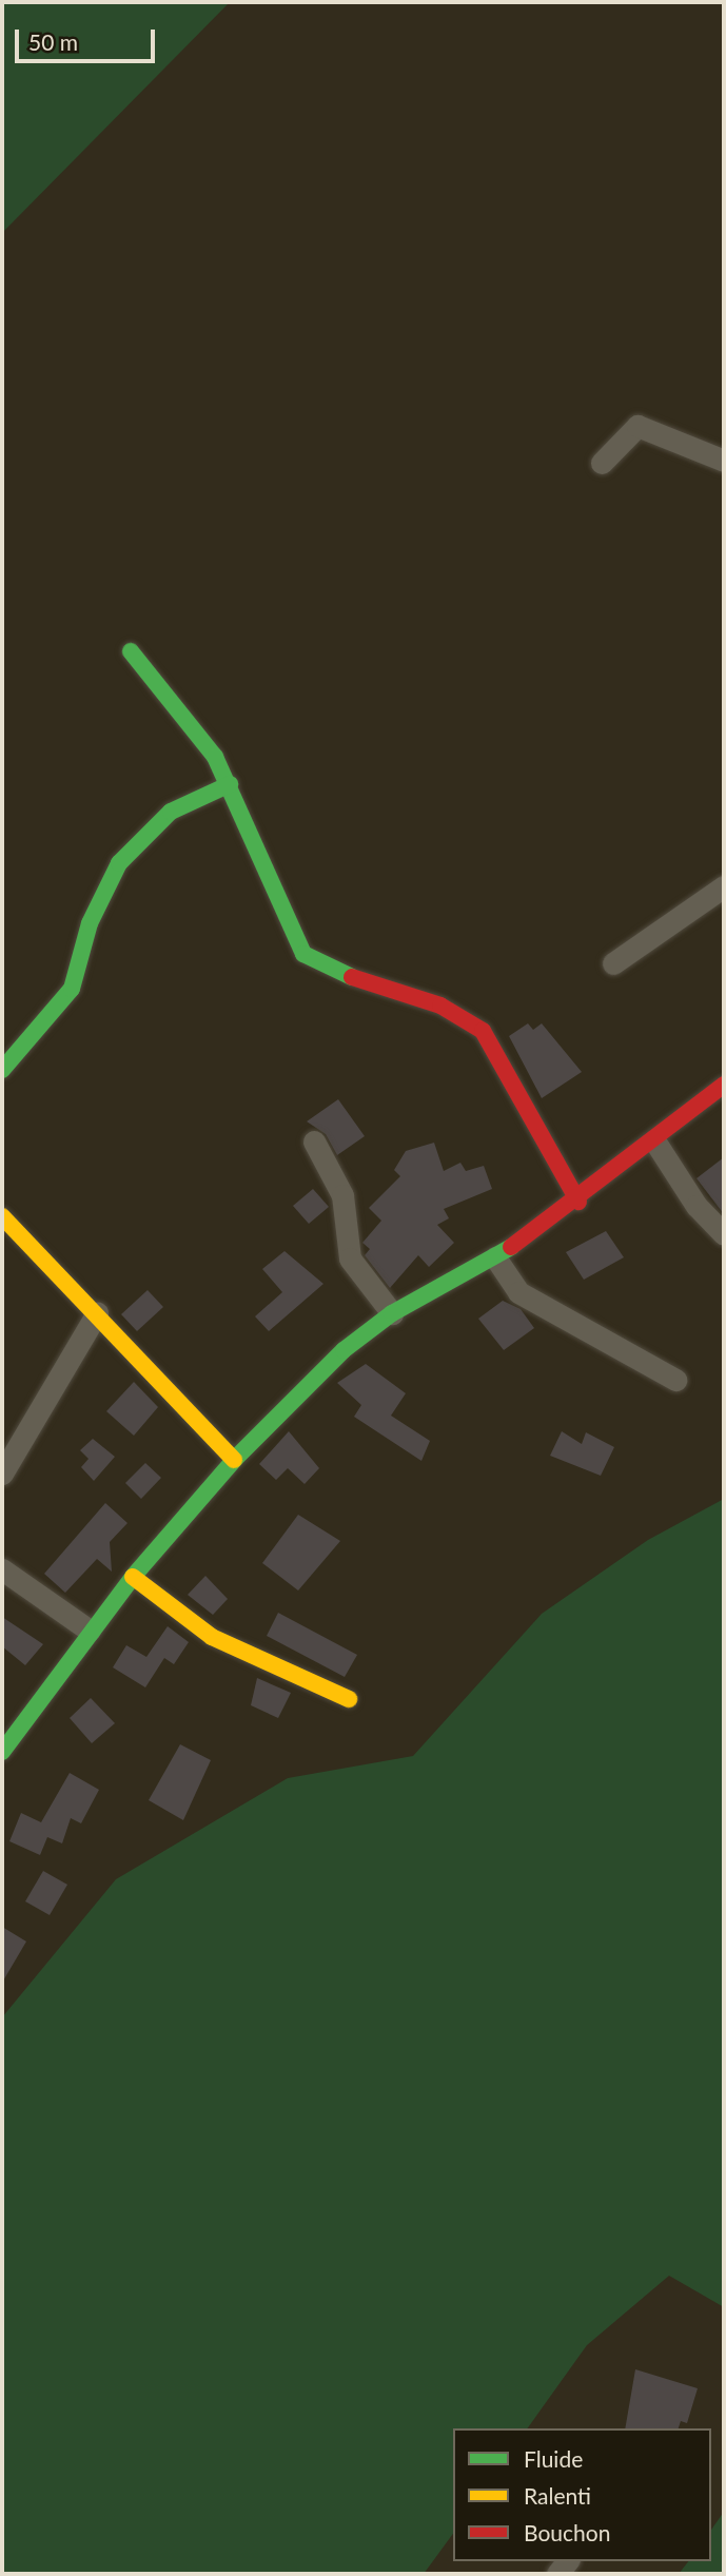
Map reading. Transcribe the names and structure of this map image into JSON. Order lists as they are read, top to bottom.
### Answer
{
  "legend": ["Fluide", "Ralenti", "Bouchon"],
  "scale_bar": "50 m"
}
